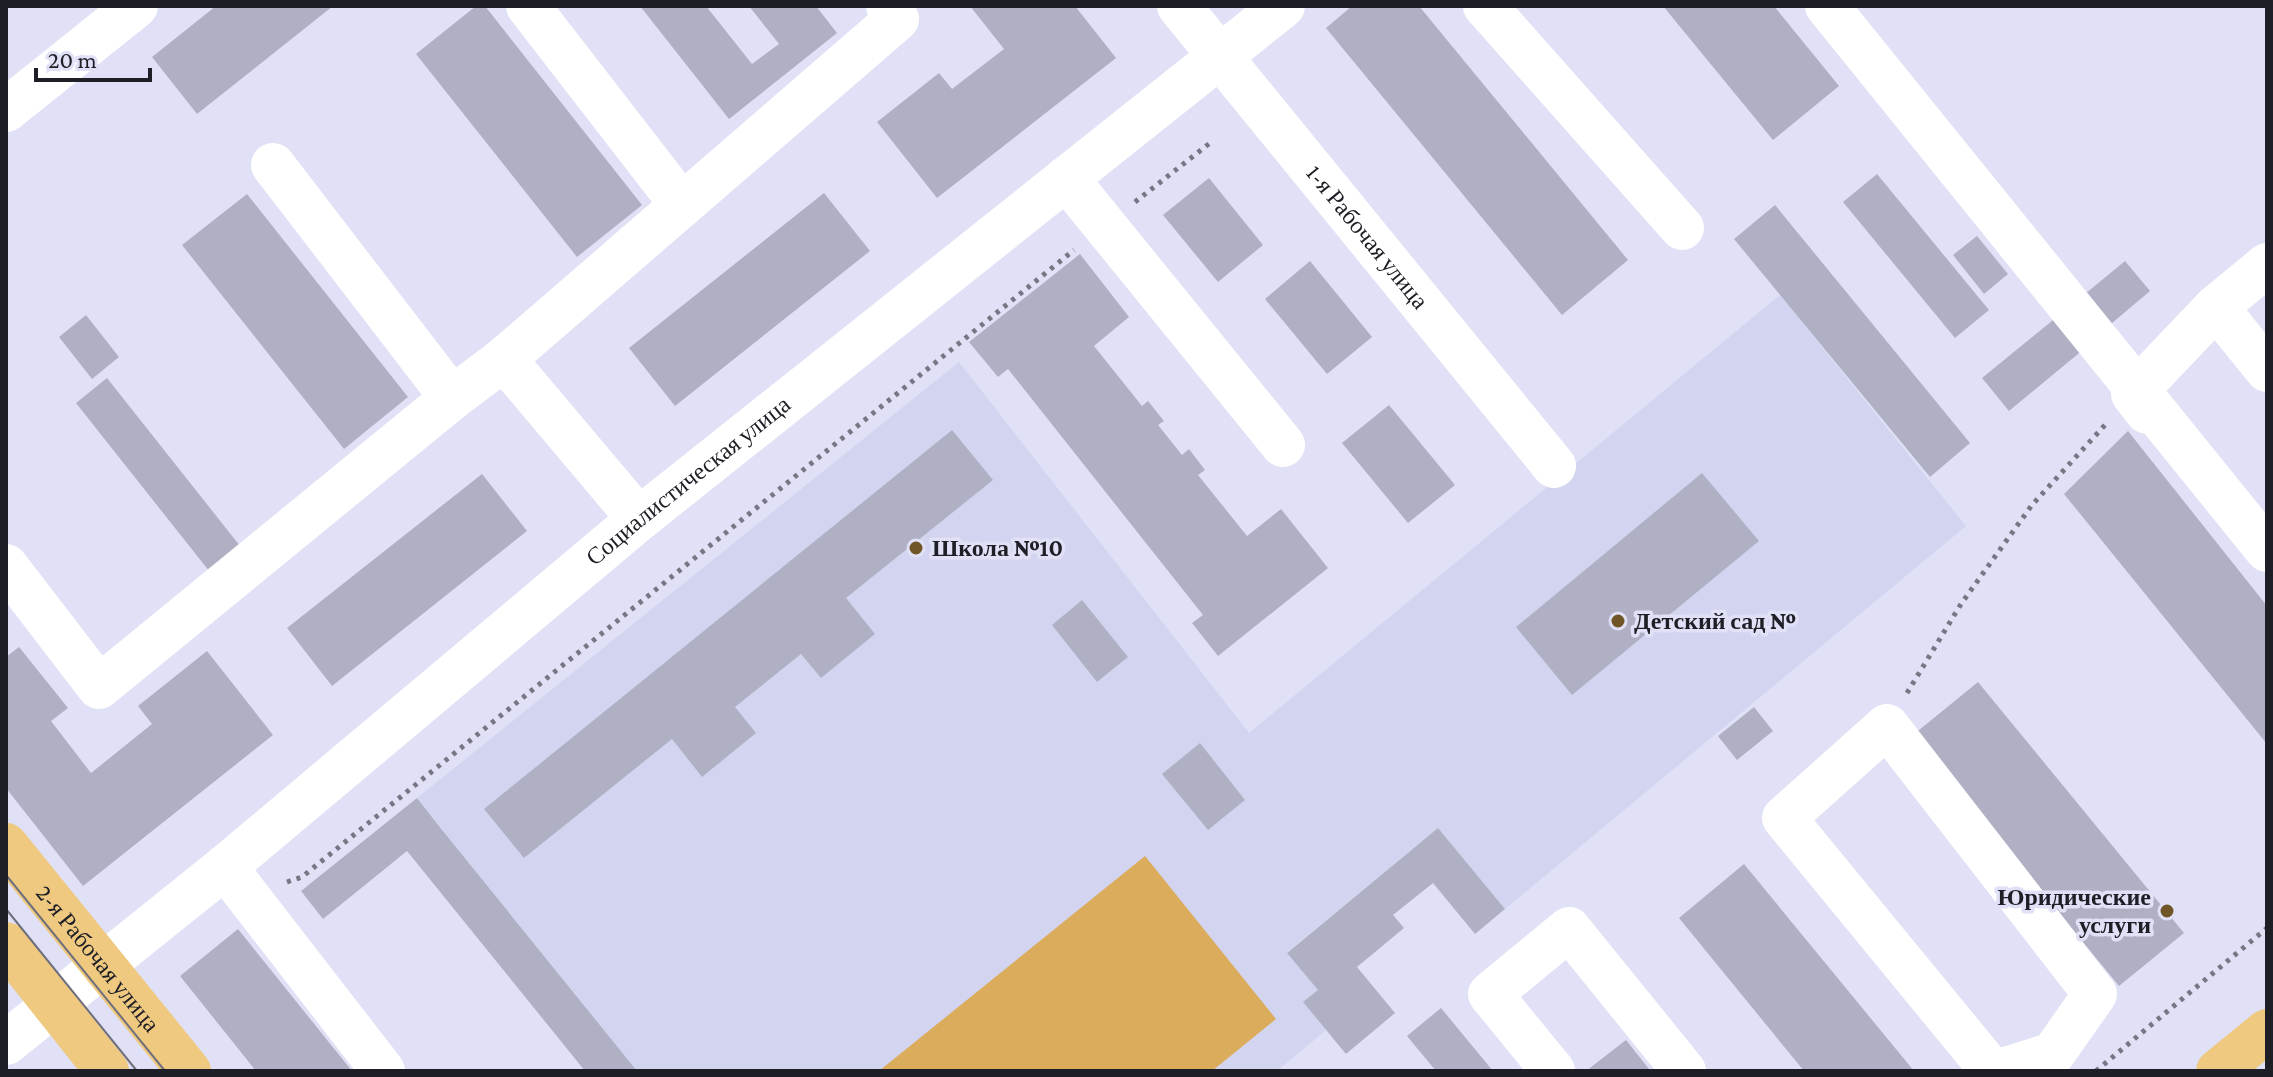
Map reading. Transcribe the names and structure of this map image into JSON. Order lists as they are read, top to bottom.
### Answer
{
  "streets": {
    "main road": ["2-я Рабочая улица"],
    "street": ["1-я Рабочая улица", "Социалистическая улица"]
  },
  "crossings": [
    ["1-я Рабочая улица", "Социалистическая улица"],
    ["Социалистическая улица", "2-я Рабочая улица"]
  ],
  "places": ["Школа №10", "Детский сад №", "Юридические услуги"],
  "scale_bar": "20 m"
}
